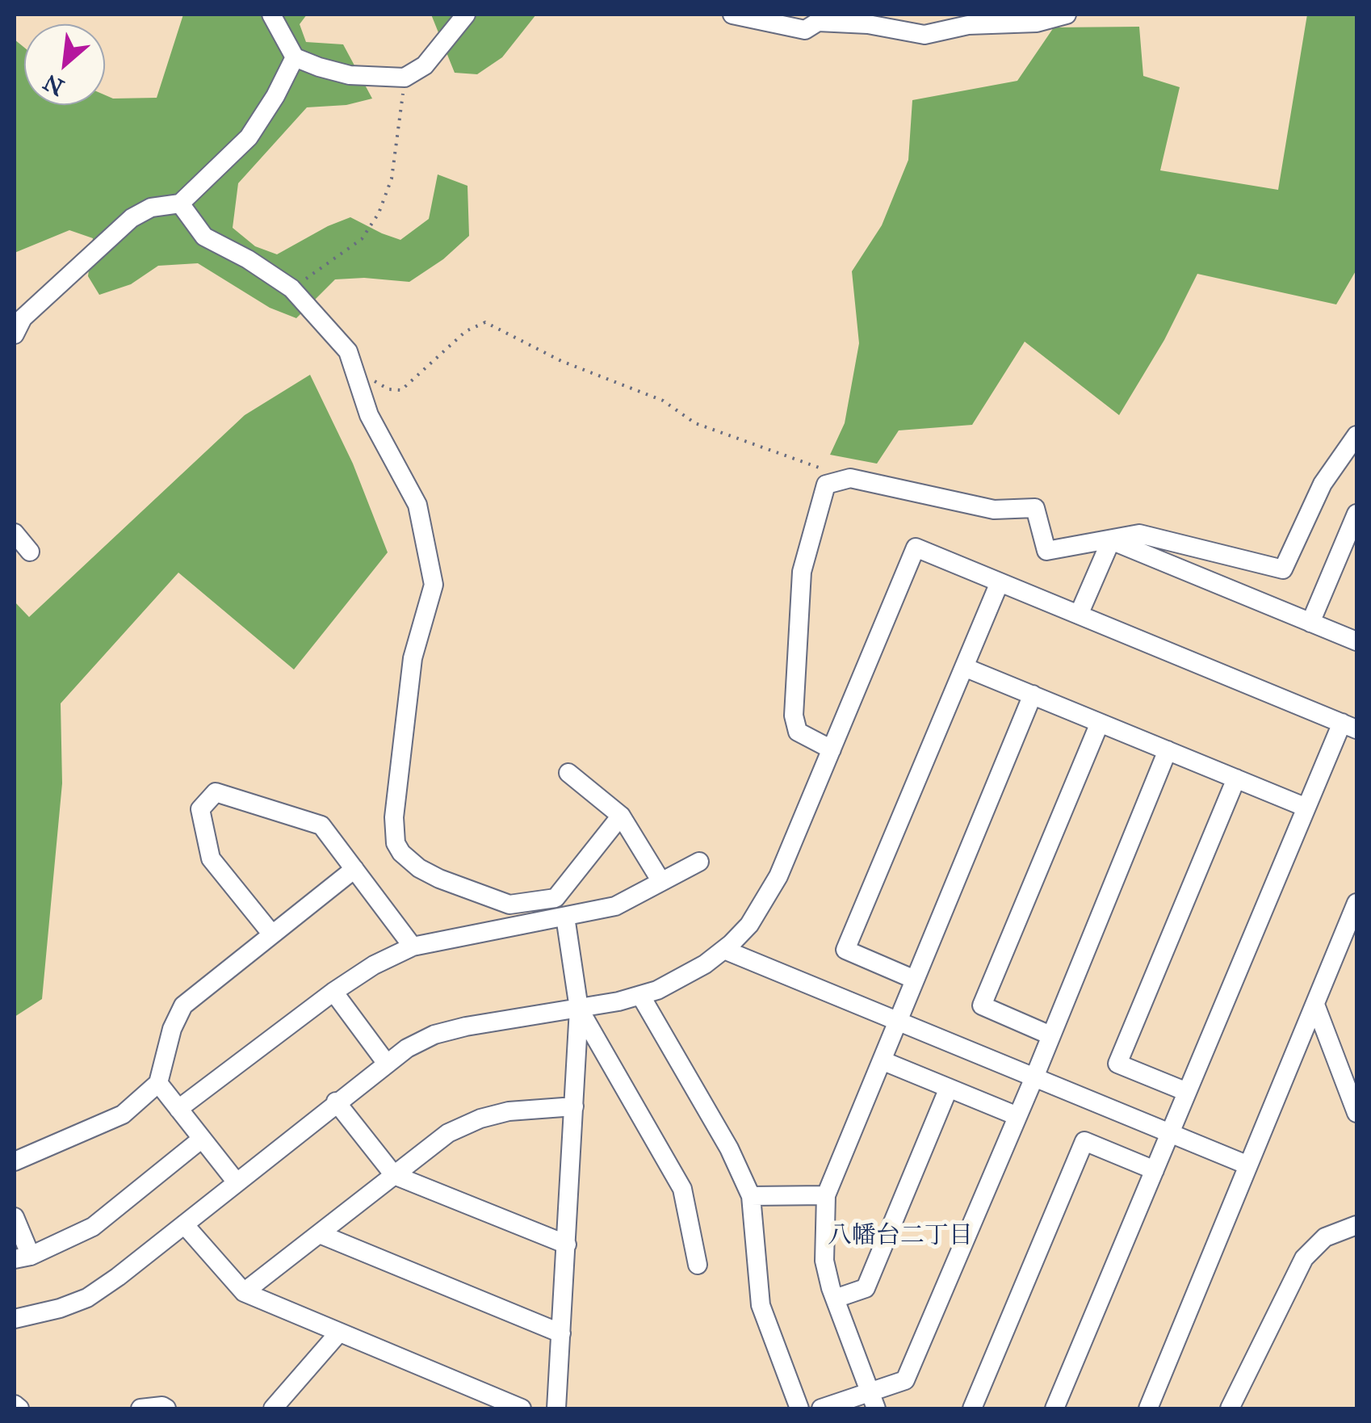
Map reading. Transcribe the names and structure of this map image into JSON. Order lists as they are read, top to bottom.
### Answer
{
  "districts": ["八幡台二丁目"],
  "north": "bottom left"
}
